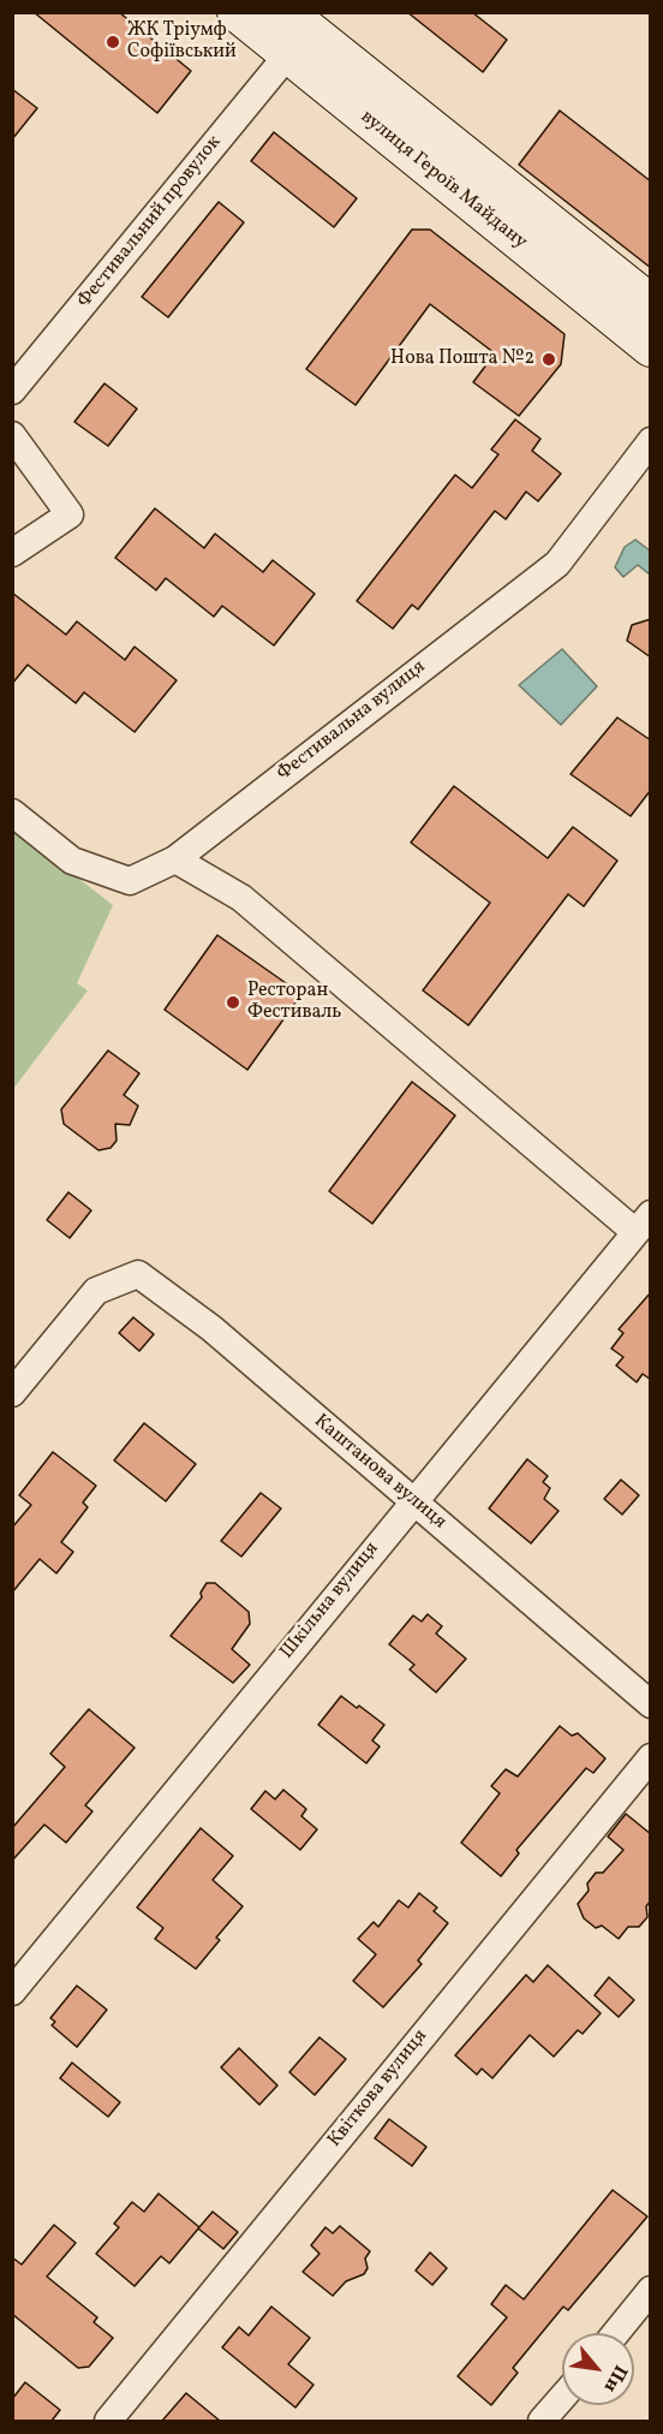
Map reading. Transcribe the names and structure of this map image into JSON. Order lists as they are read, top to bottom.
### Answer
{
  "streets": {
    "street": [
      "вулиця Героїв Майдану",
      "Фестивальний провулок",
      "Фестивальна вулиця",
      "Каштанова вулиця",
      "Шкільна вулиця",
      "Квіткова вулиця"
    ]
  },
  "crossings": [
    ["вулиця Героїв Майдану", "Фестивальний провулок"],
    ["Каштанова вулиця", "Шкільна вулиця"]
  ],
  "places": ["ЖК Тріумф Софіївський", "Нова Пошта №2", "Ресторан Фестиваль"],
  "north": "bottom right"
}
